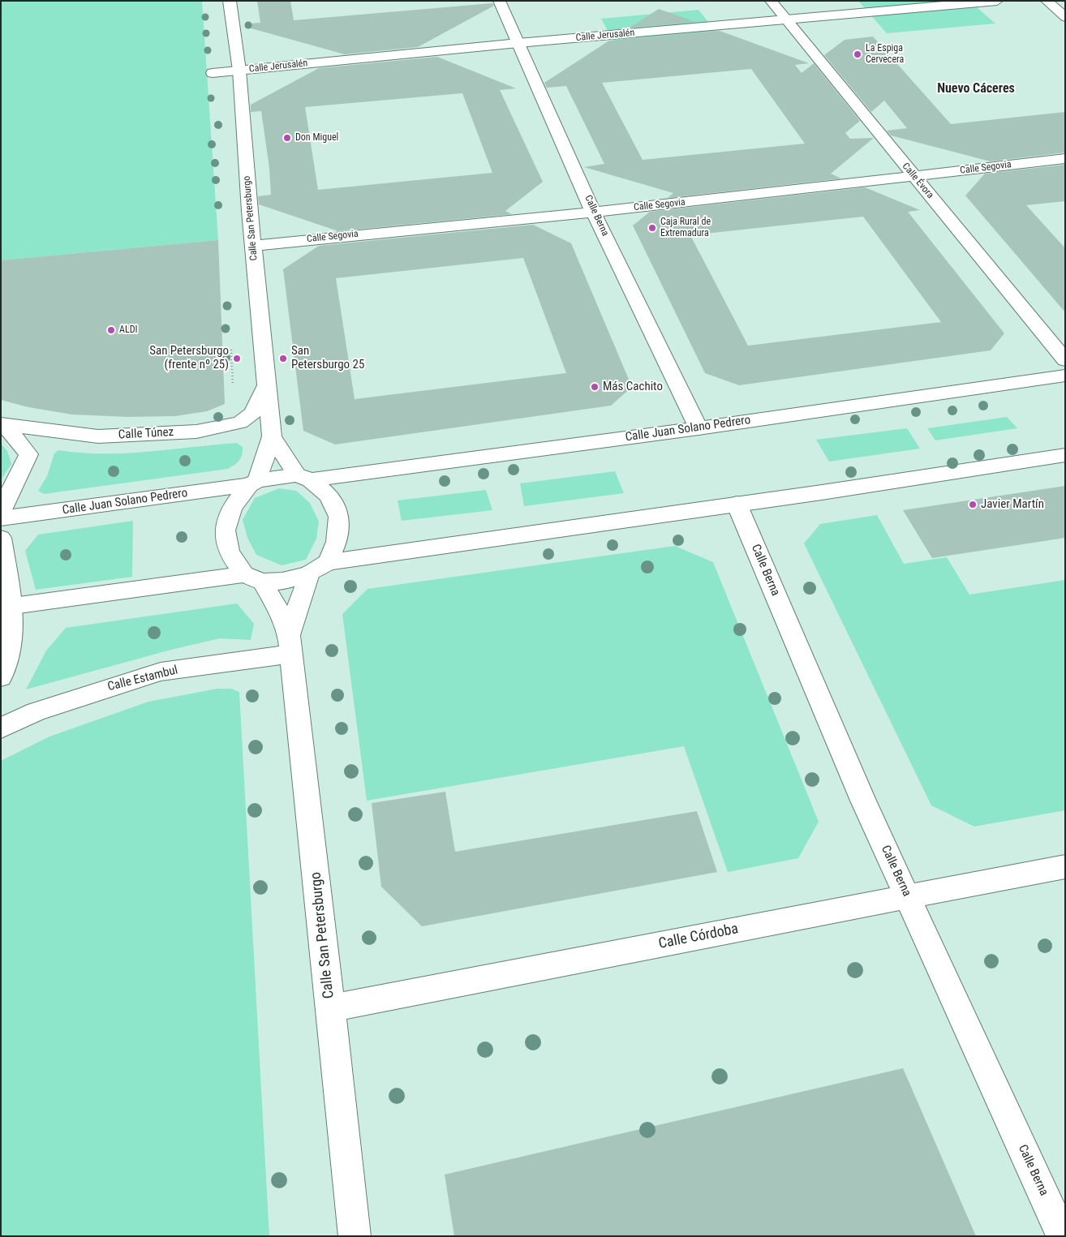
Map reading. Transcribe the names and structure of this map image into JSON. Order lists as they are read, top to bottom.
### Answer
{
  "streets": {
    "street": [
      "Calle Jerusalén",
      "Calle Segovia",
      "Calle Évora",
      "Calle Berna",
      "Calle San Petersburgo",
      "Calle Juan Solano Pedrero",
      "Calle Túnez",
      "Calle Estambul",
      "Calle Córdoba"
    ]
  },
  "crossings": [
    ["Calle Jerusalén", "Calle Évora"],
    ["Calle Jerusalén", "Calle Berna"],
    ["Calle Jerusalén", "Calle San Petersburgo"],
    ["Calle Segovia", "Calle Évora"],
    ["Calle Segovia", "Calle Berna"],
    ["Calle Segovia", "Calle San Petersburgo"],
    ["Calle Berna", "Calle Juan Solano Pedrero"],
    ["Calle Berna", "Calle Córdoba"],
    ["Calle San Petersburgo", "Calle Juan Solano Pedrero"],
    ["Calle San Petersburgo", "Calle Túnez"],
    ["Calle San Petersburgo", "Calle Estambul"],
    ["Calle San Petersburgo", "Calle Córdoba"]
  ],
  "districts": ["Nuevo Cáceres"],
  "places": [
    "La Espiga Cervecera",
    "Don Miguel",
    "Caja Rural de Extremadura",
    "ALDI",
    "San Petersburgo (frente nº 25)",
    "San Petersburgo 25",
    "Más Cachito",
    "Javier Martín"
  ]
}
